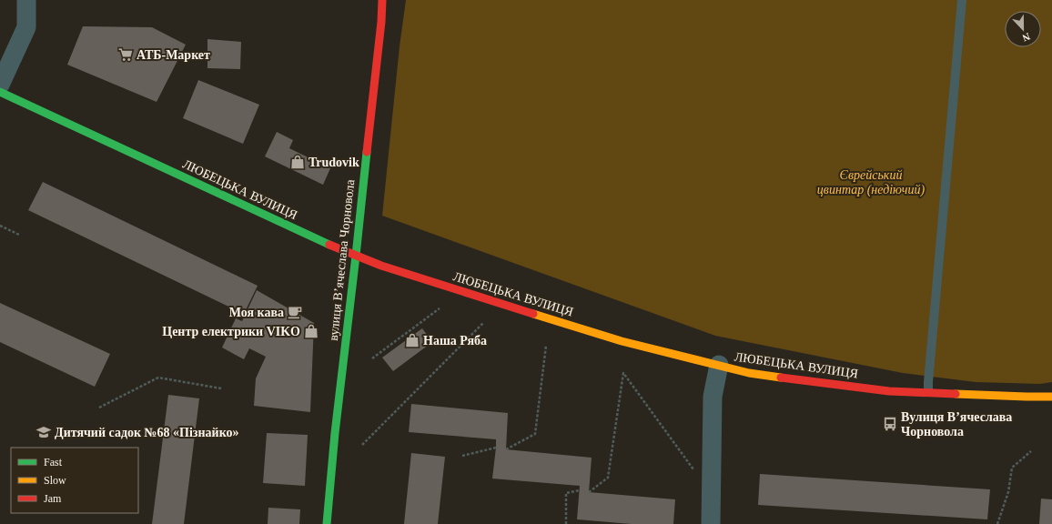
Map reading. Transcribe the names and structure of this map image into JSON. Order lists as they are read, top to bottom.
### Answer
{
  "streets": {
    "main road": ["ЛЮБЕЦЬКА ВУЛИЦЯ", "вулиця Вʼячеслава Чорновола"]
  },
  "crossings": [
    ["ЛЮБЕЦЬКА ВУЛИЦЯ", "вулиця Вʼячеслава Чорновола"]
  ],
  "parks": ["Єврейський цвинтар (недіючий)"],
  "places": {
    "supermarket": ["АТБ-Маркет"],
    "shop": ["Trudovik", "Центр електрики VIKO", "Наша Ряба"],
    "cafe": ["Моя кава"],
    "bus stop": ["Вулиця В’ячеслава Чорновола"],
    "school or university": ["Дитячий садок №68 «Пізнайко»"]
  },
  "legend": ["Fast", "Slow", "Jam"],
  "north": "bottom"
}
